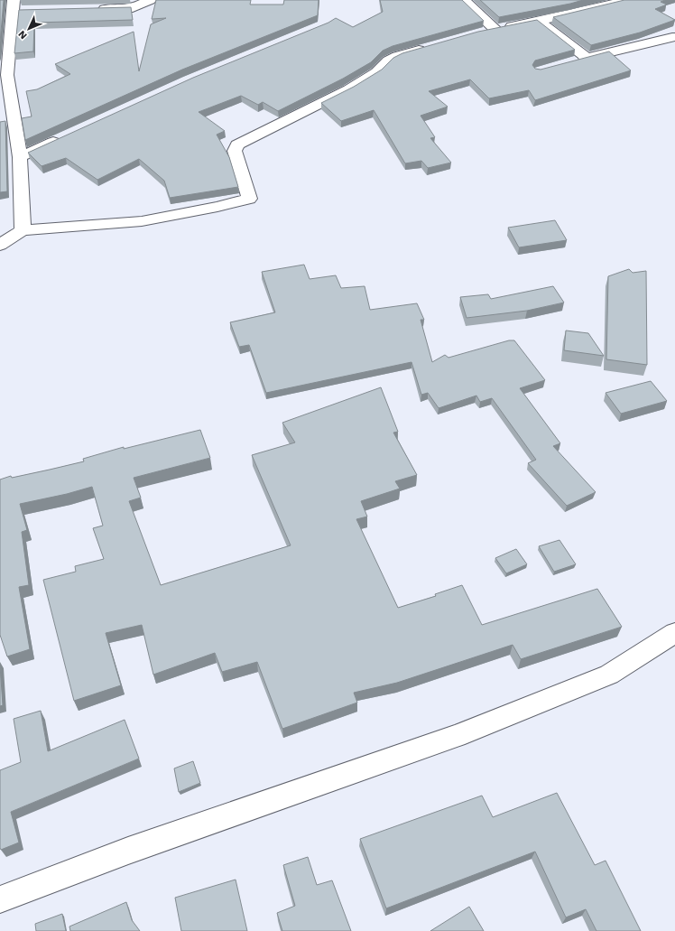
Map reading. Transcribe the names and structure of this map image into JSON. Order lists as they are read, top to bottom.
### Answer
{
  "north": "bottom left"
}
